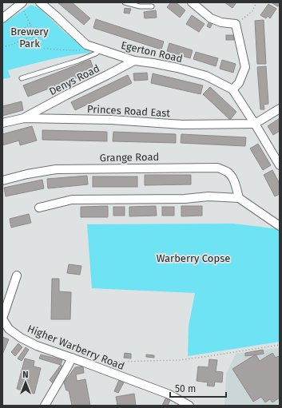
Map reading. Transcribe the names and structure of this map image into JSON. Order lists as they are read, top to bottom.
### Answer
{
  "streets": {
    "street": [
      "Egerton Road",
      "Denys Road",
      "Princes Road East",
      "Grange Road",
      "Higher Warberry Road"
    ]
  },
  "crossings": [
    ["Egerton Road", "Denys Road"],
    ["Egerton Road", "Princes Road East"],
    ["Denys Road", "Princes Road East"]
  ],
  "parks": ["Brewery Park", "Warberry Copse"],
  "scale_bar": "50 m",
  "north": "top"
}
